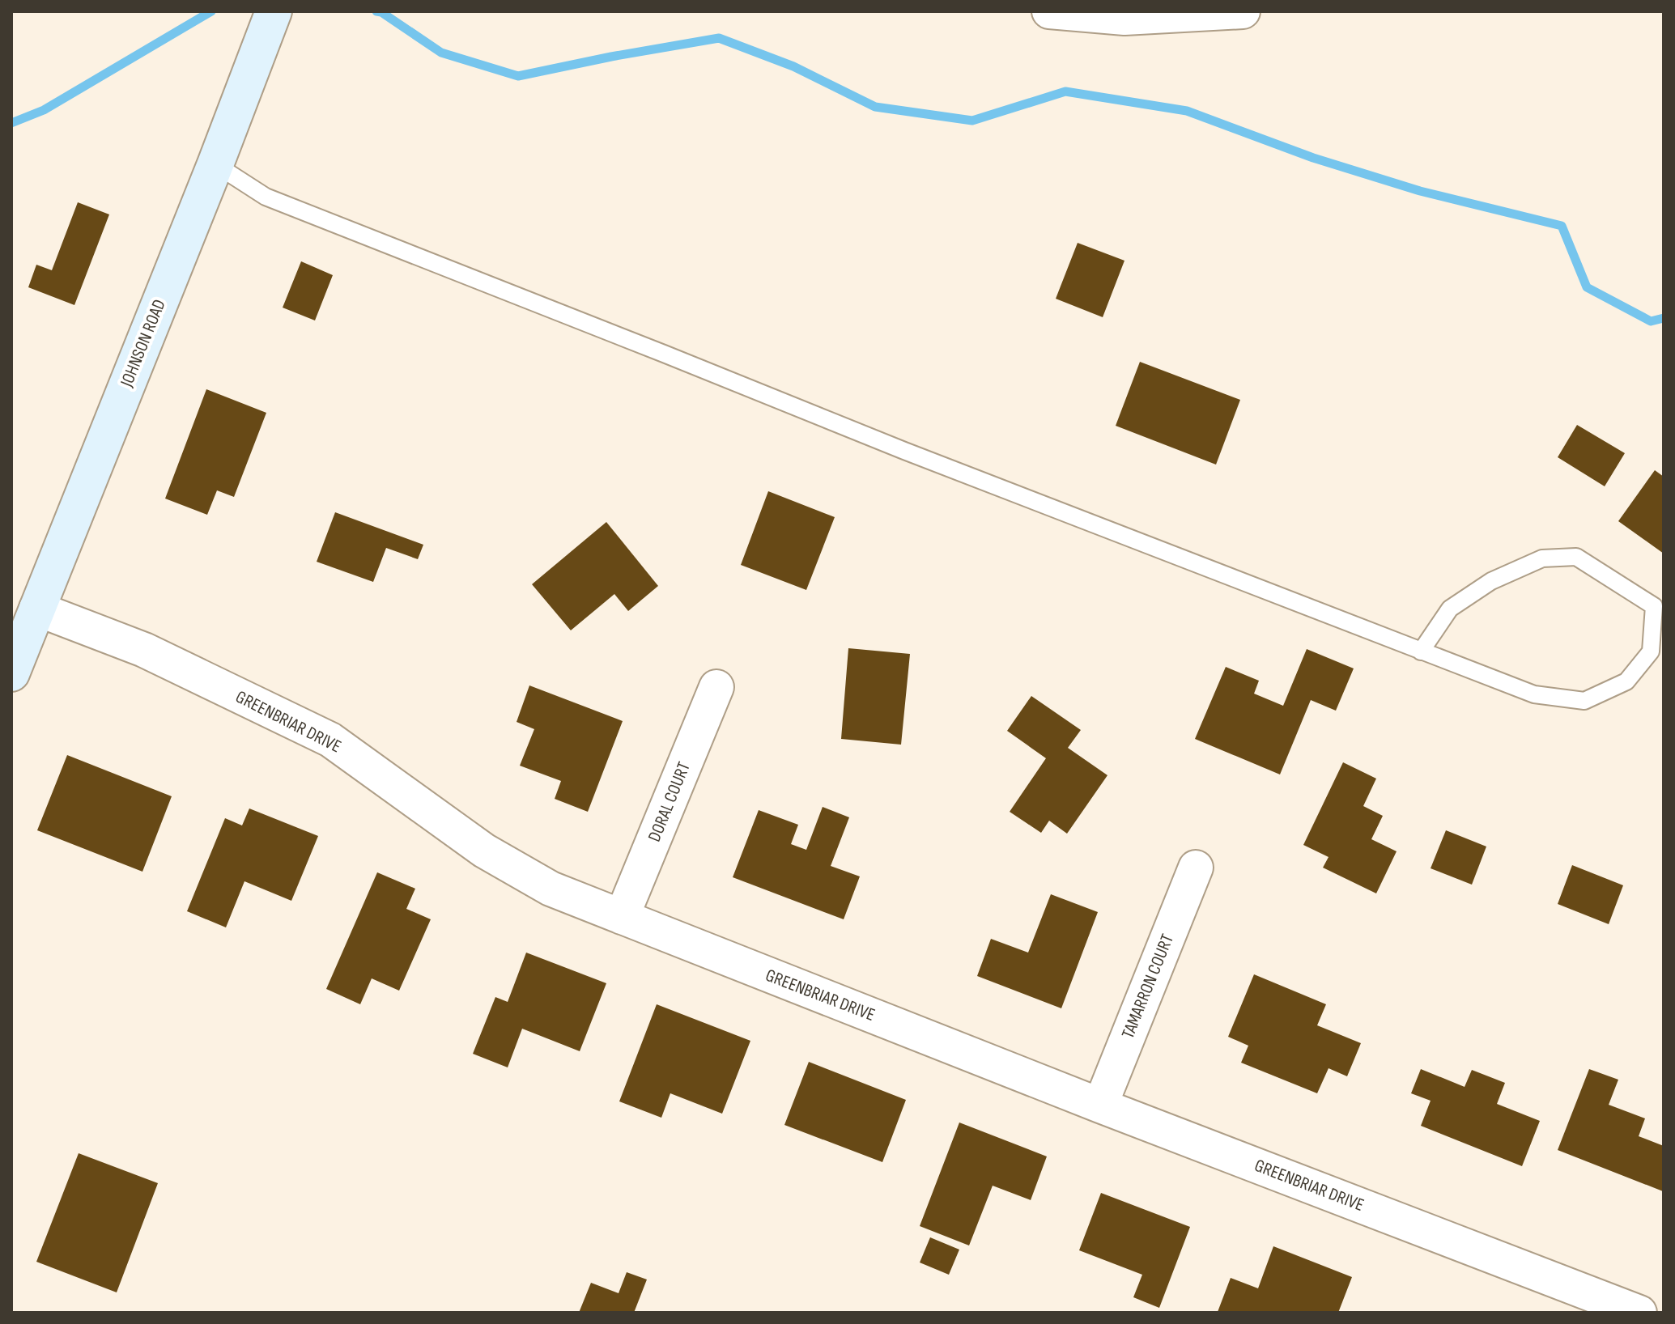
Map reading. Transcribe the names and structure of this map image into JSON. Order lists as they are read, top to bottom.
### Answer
{
  "streets": {
    "street": [
      "JOHNSON ROAD",
      "GREENBRIAR DRIVE",
      "DORAL COURT",
      "TAMARRON COURT"
    ]
  },
  "crossings": [
    ["JOHNSON ROAD", "GREENBRIAR DRIVE"],
    ["GREENBRIAR DRIVE", "DORAL COURT"],
    ["GREENBRIAR DRIVE", "TAMARRON COURT"]
  ]
}
